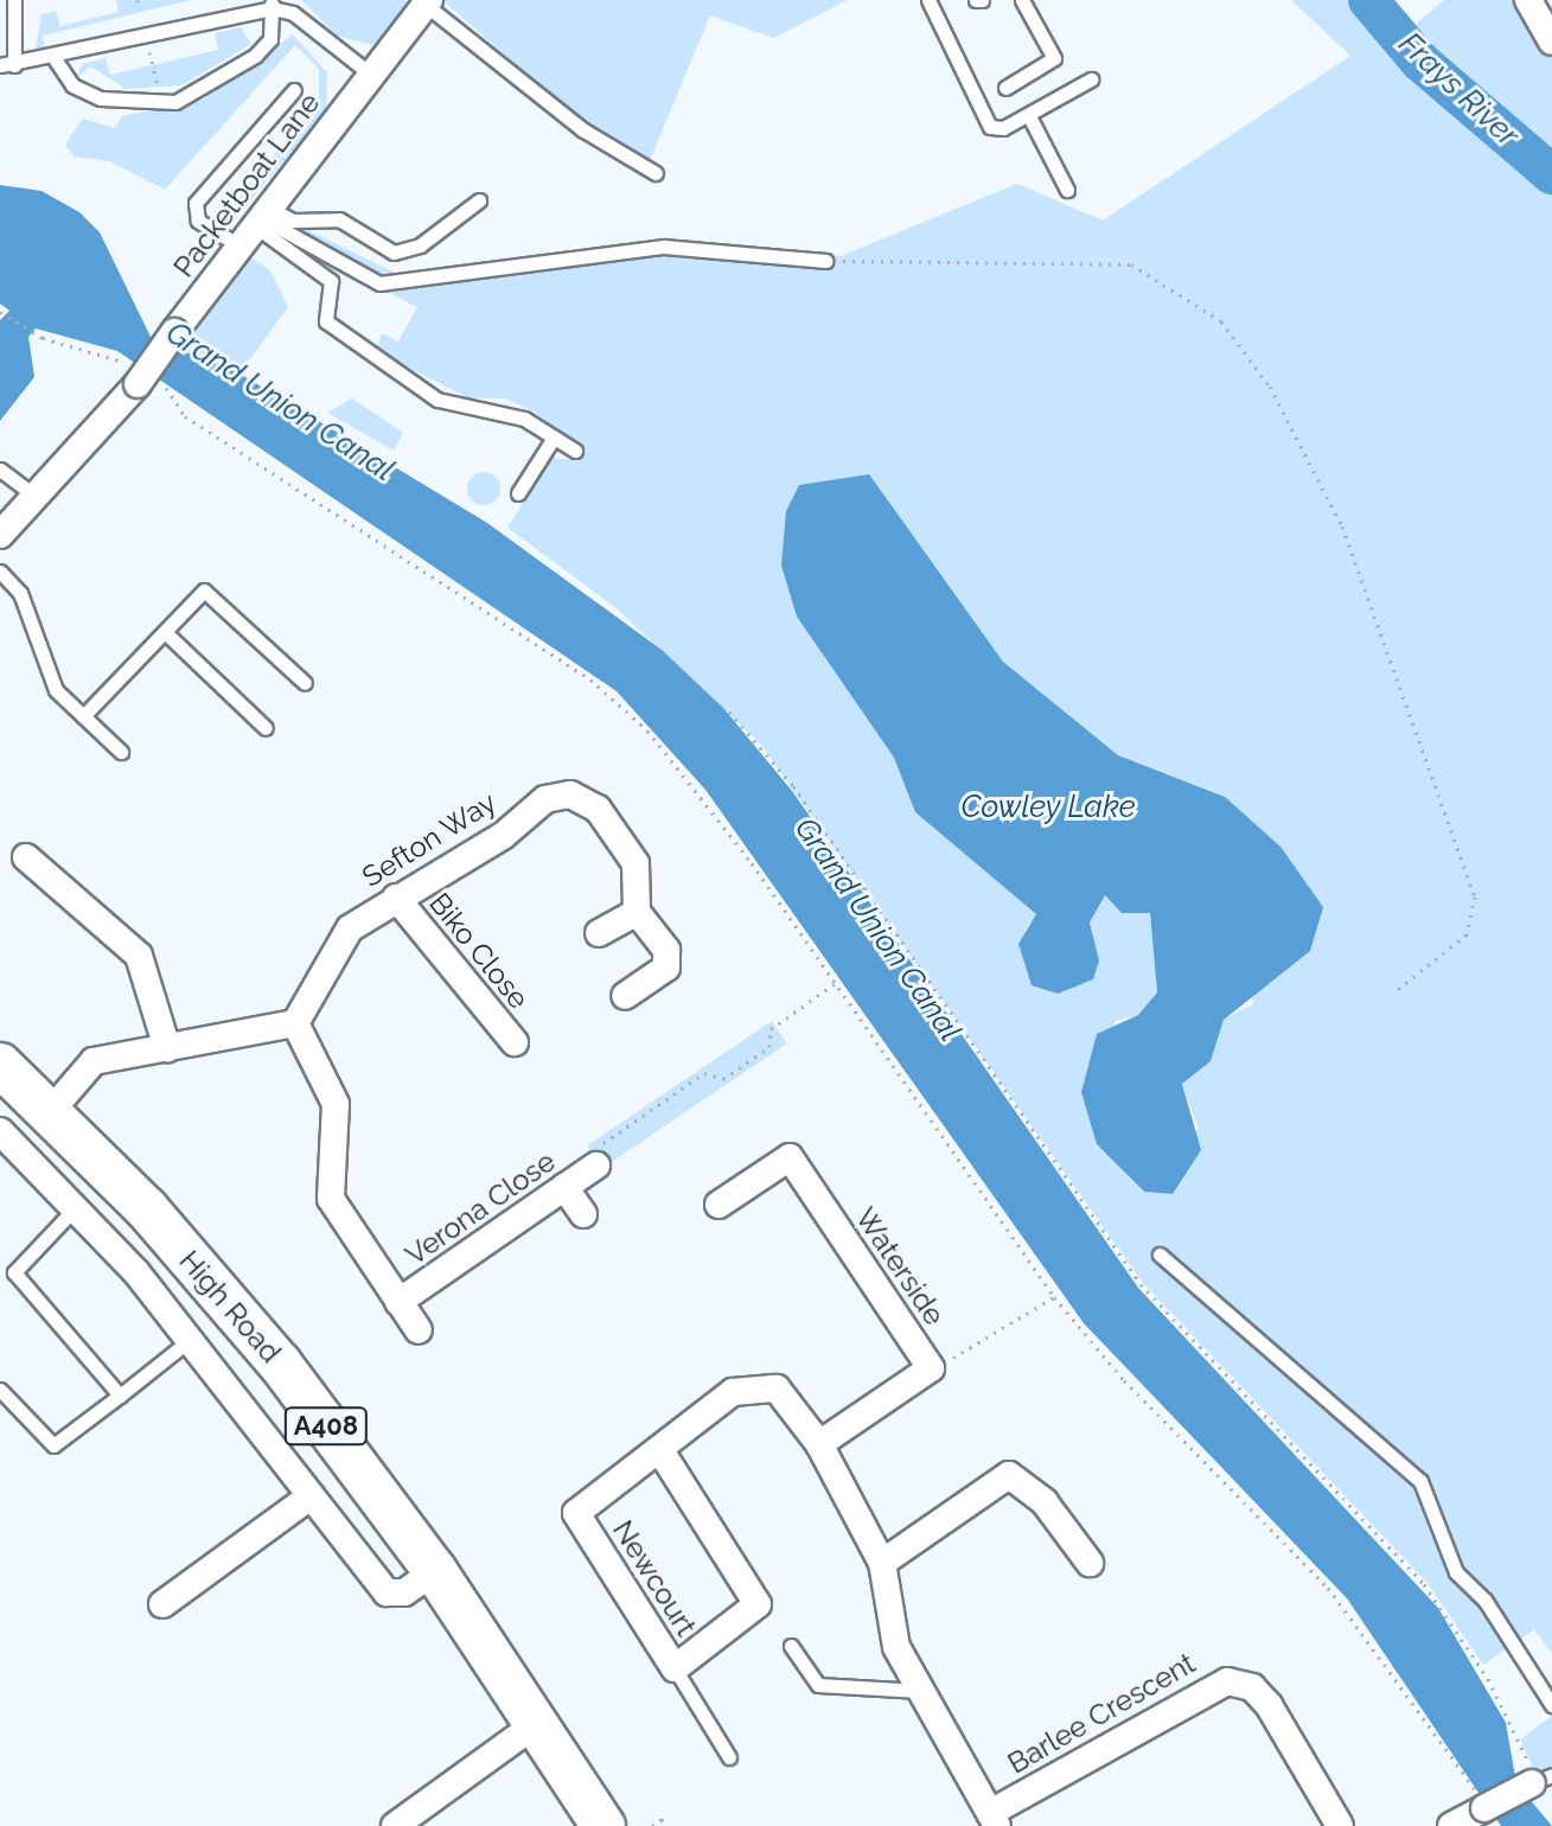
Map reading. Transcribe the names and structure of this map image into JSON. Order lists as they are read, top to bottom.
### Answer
{
  "streets": {
    "main road": ["High Road", "A408"],
    "street": [
      "Packetboat Lane",
      "Sefton Way",
      "Biko Close",
      "Verona Close",
      "Waterside",
      "Newcourt",
      "Barlee Crescent"
    ]
  },
  "crossings": [
    ["Sefton Way", "Biko Close"],
    ["Sefton Way", "Verona Close"],
    ["Waterside", "Newcourt"],
    ["Newcourt", "Barlee Crescent"]
  ],
  "water": ["Frays River", "Grand Union Canal", "Cowley Lake"]
}
